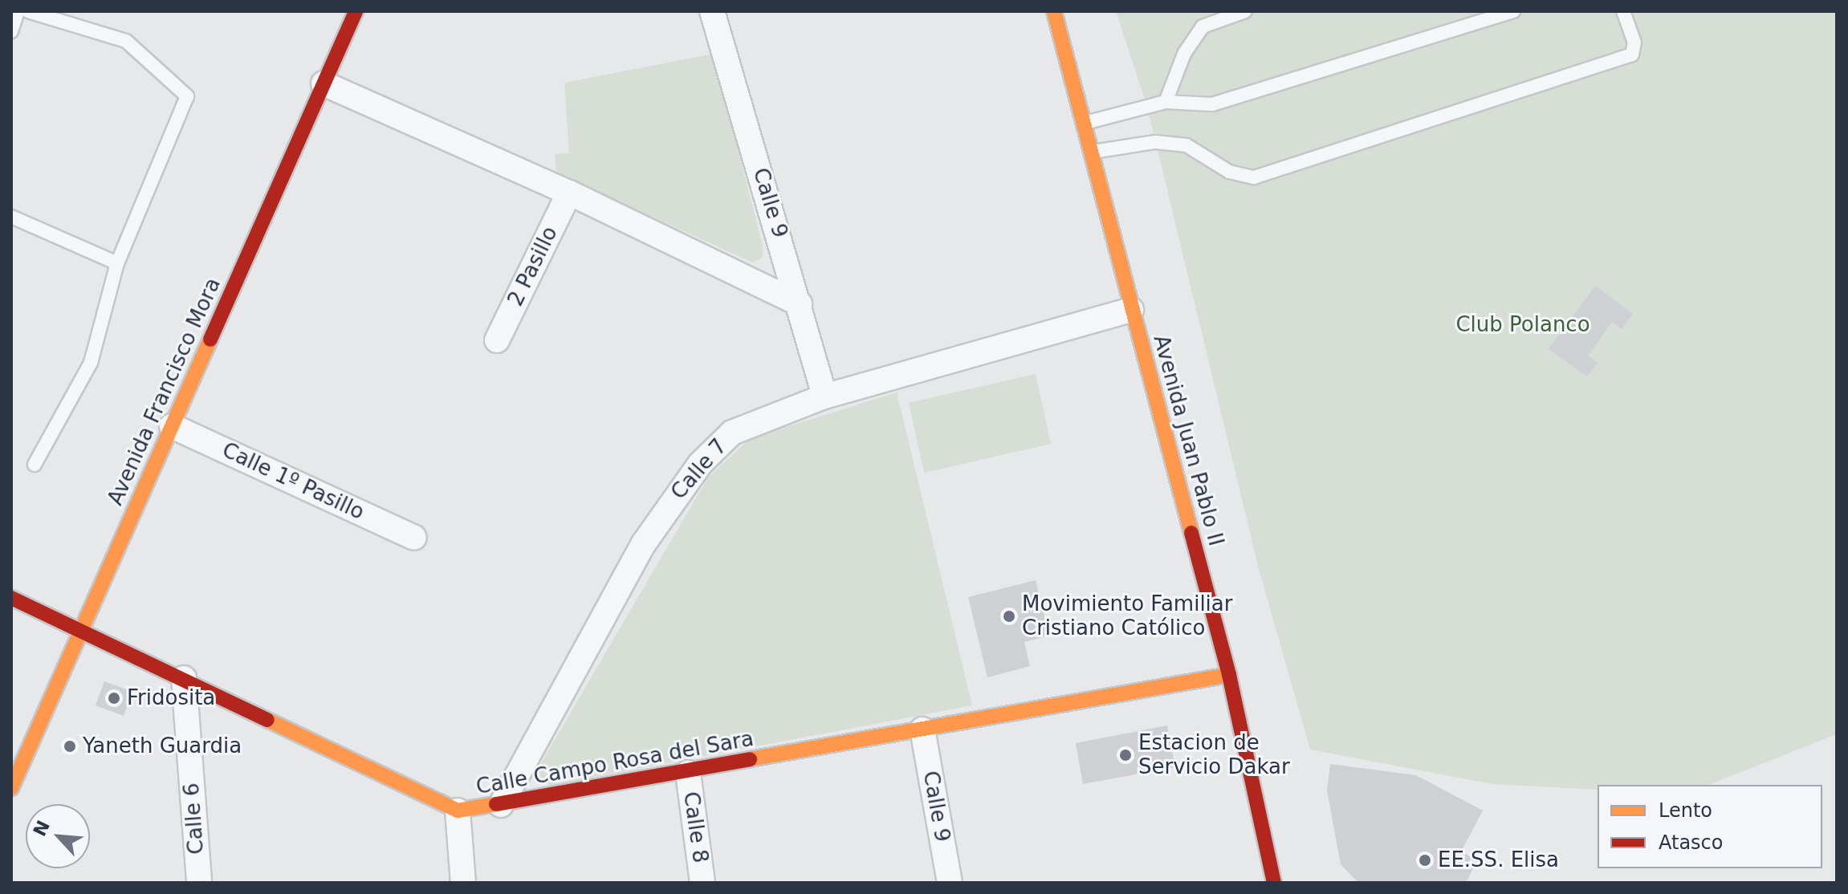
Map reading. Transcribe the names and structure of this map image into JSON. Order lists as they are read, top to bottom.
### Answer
{
  "streets": {
    "street": [
      "Calle 9",
      "2 Pasillo",
      "Avenida Francisco Mora",
      "Avenida Juan Pablo II",
      "Calle 7",
      "Calle 1º Pasillo",
      "Calle Campo Rosa del Sara",
      "Calle 6",
      "Calle 8"
    ]
  },
  "crossings": [
    ["Calle 9", "Calle 7"],
    ["Calle 9", "Calle Campo Rosa del Sara"],
    ["Avenida Francisco Mora", "Calle 1º Pasillo"],
    ["Avenida Francisco Mora", "Calle Campo Rosa del Sara"],
    ["Avenida Juan Pablo II", "Calle 7"],
    ["Avenida Juan Pablo II", "Calle Campo Rosa del Sara"],
    ["Calle 7", "Calle Campo Rosa del Sara"],
    ["Calle Campo Rosa del Sara", "Calle 6"],
    ["Calle Campo Rosa del Sara", "Calle 8"]
  ],
  "parks": ["Club Polanco"],
  "places": [
    "Movimiento Familiar Cristiano Católico",
    "Fridosita",
    "Yaneth Guardia",
    "Estacion de Servicio Dakar",
    "EE.SS. Elisa"
  ],
  "legend": ["Lento", "Atasco"],
  "north": "top left"
}
